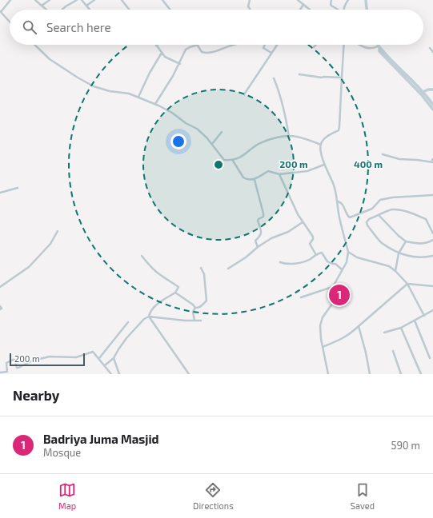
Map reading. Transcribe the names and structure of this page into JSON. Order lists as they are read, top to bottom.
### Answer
{
  "scale_bar": "200 m",
  "page": {
    "search": "Search here",
    "pins": "1",
    "scale": "200 m",
    "heading": "Nearby",
    "list": [
      {
        "mark": "1",
        "name": "Badriya Juma Masjid",
        "note": "Mosque",
        "value": "590 m"
      }
    ],
    "nav": ["Map", "Directions", "Saved"]
  },
  "rings": ["200 m", "400 m"]
}
